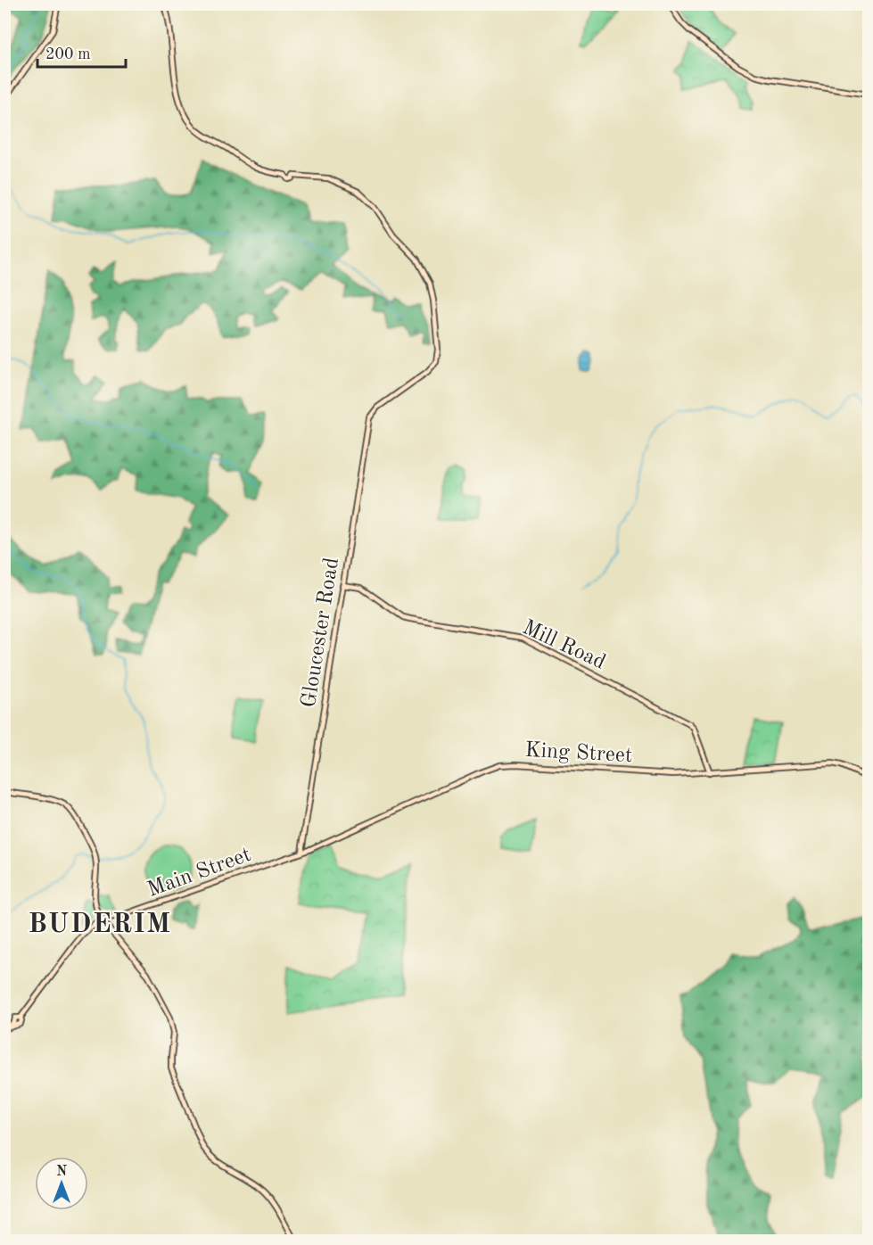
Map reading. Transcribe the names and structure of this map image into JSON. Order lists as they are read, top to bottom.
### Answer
{
  "streets": {
    "main road": [
      "Gloucester Road",
      "Mill Road",
      "King Street",
      "Main Street"
    ]
  },
  "crossings": [
    ["Gloucester Road", "Mill Road"],
    ["Gloucester Road", "King Street"],
    ["Gloucester Road", "Main Street"],
    ["Mill Road", "King Street"],
    ["King Street", "Main Street"]
  ],
  "districts": ["BUDERIM"],
  "scale_bar": "200 m",
  "north": "top"
}
